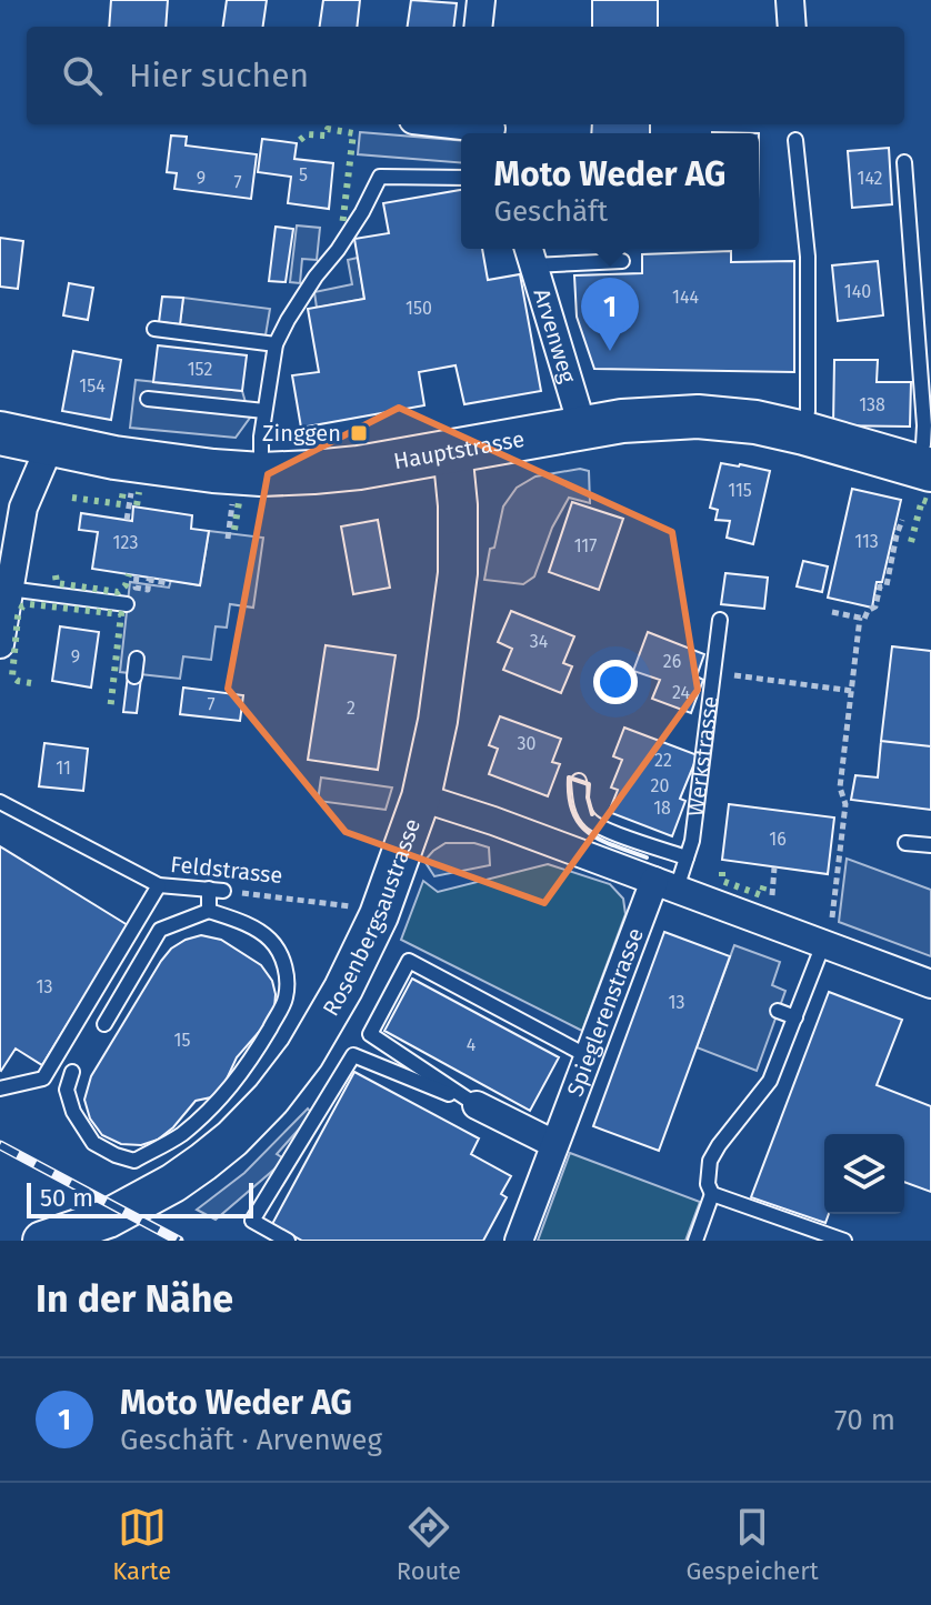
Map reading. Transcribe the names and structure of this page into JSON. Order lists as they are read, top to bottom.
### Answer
{
  "streets": {
    "main road": ["Hauptstrasse"],
    "street": ["Arvenweg", "Rosenbergsaustrasse", "Spieglerenstrasse"],
    "lane": ["Werkstrasse", "Feldstrasse"]
  },
  "crossings": [
    ["Arvenweg", "Hauptstrasse"],
    ["Hauptstrasse", "Rosenbergsaustrasse"],
    ["Werkstrasse", "Spieglerenstrasse"]
  ],
  "places": {
    "transit": ["Zinggen"]
  },
  "house_numbers": [
    "5",
    "9",
    "142",
    "7",
    "140",
    "144",
    "150",
    "152",
    "154",
    "138",
    "115",
    "113",
    "123",
    "117",
    "34",
    "9",
    "26",
    "24",
    "7",
    "2",
    "30",
    "22",
    "11",
    "20",
    "18",
    "16",
    "13",
    "13",
    "15",
    "4"
  ],
  "scale_bar": "50 m",
  "page": {
    "search": "Hier suchen",
    "popup": ["Moto Weder AG", "Geschäft"],
    "pins": "1",
    "scale": "50 m",
    "heading": "In der Nähe",
    "list": [
      {
        "mark": "1",
        "name": "Moto Weder AG",
        "note": "Geschäft · Arvenweg",
        "value": "70 m"
      }
    ],
    "nav": ["Karte", "Route", "Gespeichert"]
  }
}
